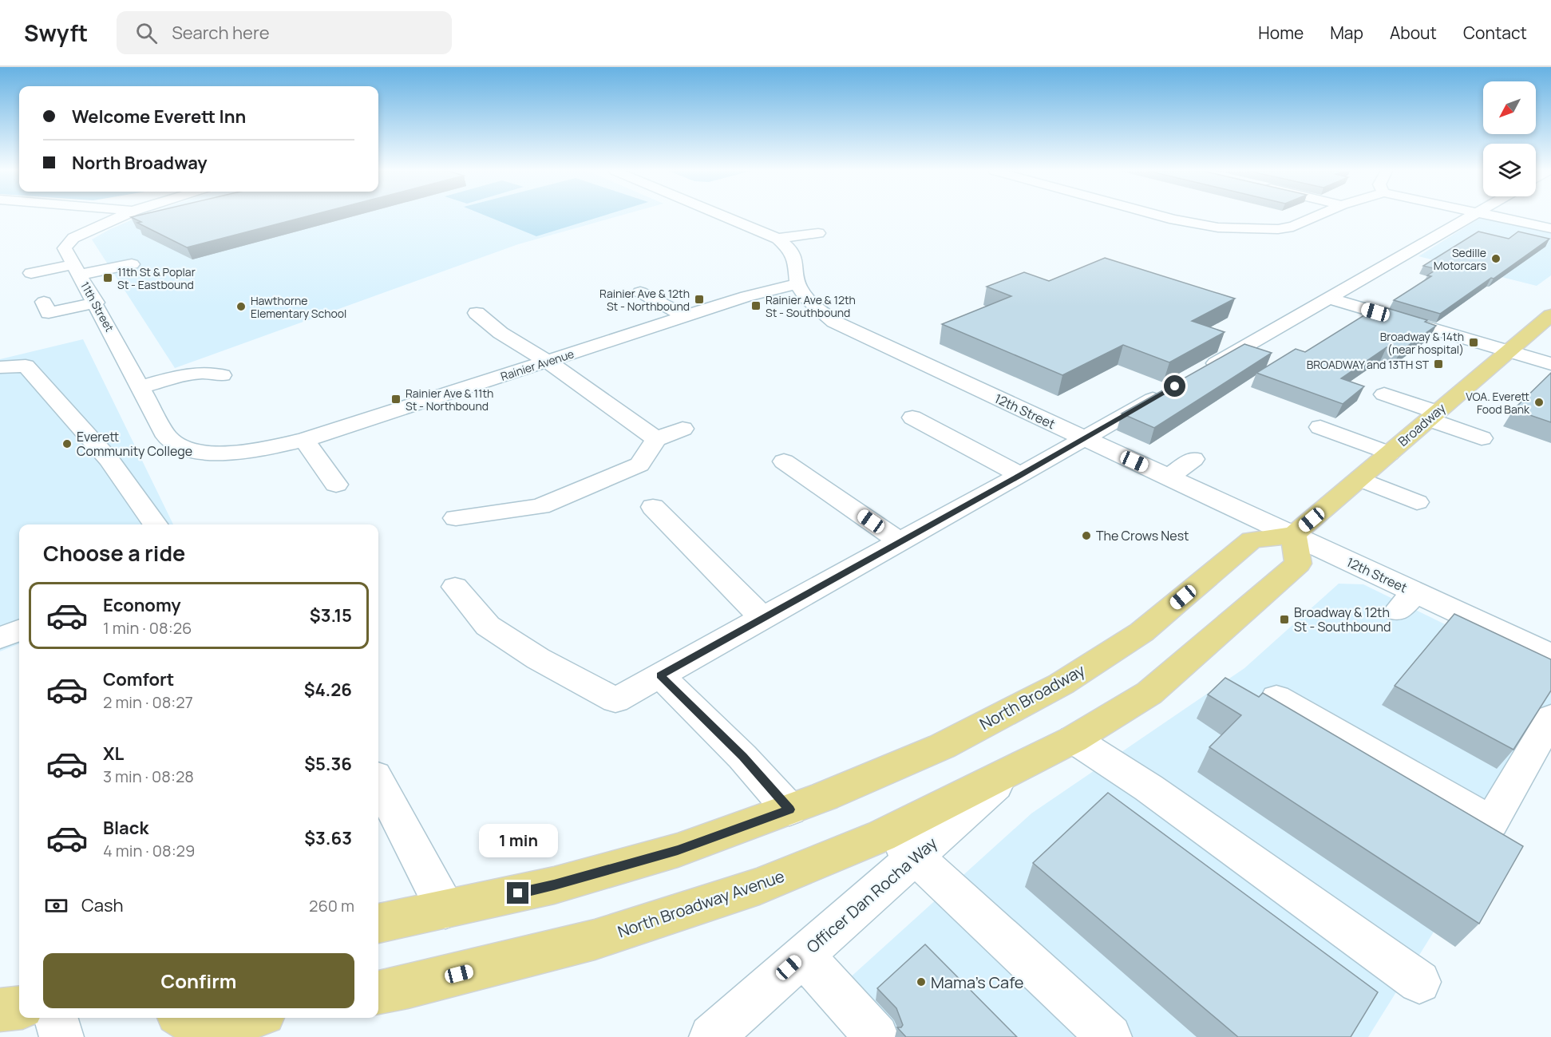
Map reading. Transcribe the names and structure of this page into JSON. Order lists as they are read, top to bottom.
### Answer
{
  "streets": {
    "main road": ["Broadway", "North Broadway", "North Broadway Avenue"],
    "street": [
      "11th Street",
      "Rainier Avenue",
      "12th Street",
      "Officer Dan Rocha Way"
    ]
  },
  "crossings": [
    ["11th Street", "Rainier Avenue"],
    ["Rainier Avenue", "12th Street"],
    ["12th Street", "Broadway"],
    ["12th Street", "North Broadway"],
    ["Broadway", "North Broadway"],
    ["Officer Dan Rocha Way", "North Broadway Avenue"]
  ],
  "places": {
    "other": [
      "Sedille Motorcars",
      "Hawthorne Elementary School",
      "VOA. Everett Food Bank",
      "Everett Community College",
      "The Crows Nest",
      "Mama's Cafe"
    ],
    "transit": [
      "11th St & Poplar St - Eastbound",
      "Rainier Ave & 12th St - Northbound",
      "Rainier Ave & 12th St - Southbound",
      "Broadway & 14th (near hospital)",
      "BROADWAY and 13TH ST",
      "Rainier Ave & 11th St - Northbound",
      "Broadway & 12th St - Southbound"
    ]
  },
  "north": "bottom left",
  "page": {
    "header": "Swyft",
    "search": "Search here",
    "nav": [
      "Home",
      "Map",
      "About",
      "Contact"
    ],
    "banner": ["Welcome Everett Inn", "North Broadway"],
    "heading": "Choose a ride",
    "list": [
      {
        "name": "Economy",
        "note": "1 min · 08:26",
        "value": "$3.15"
      },
      {
        "name": "Comfort",
        "note": "2 min · 08:27",
        "value": "$4.26"
      },
      {
        "name": "XL",
        "note": "3 min · 08:28",
        "value": "$5.36"
      },
      {
        "name": "Black",
        "note": "4 min · 08:29",
        "value": "$3.63"
      }
    ],
    "bubble": "1 min",
    "pay": ["Cash", "260 m"],
    "buttons": "Confirm"
  }
}
